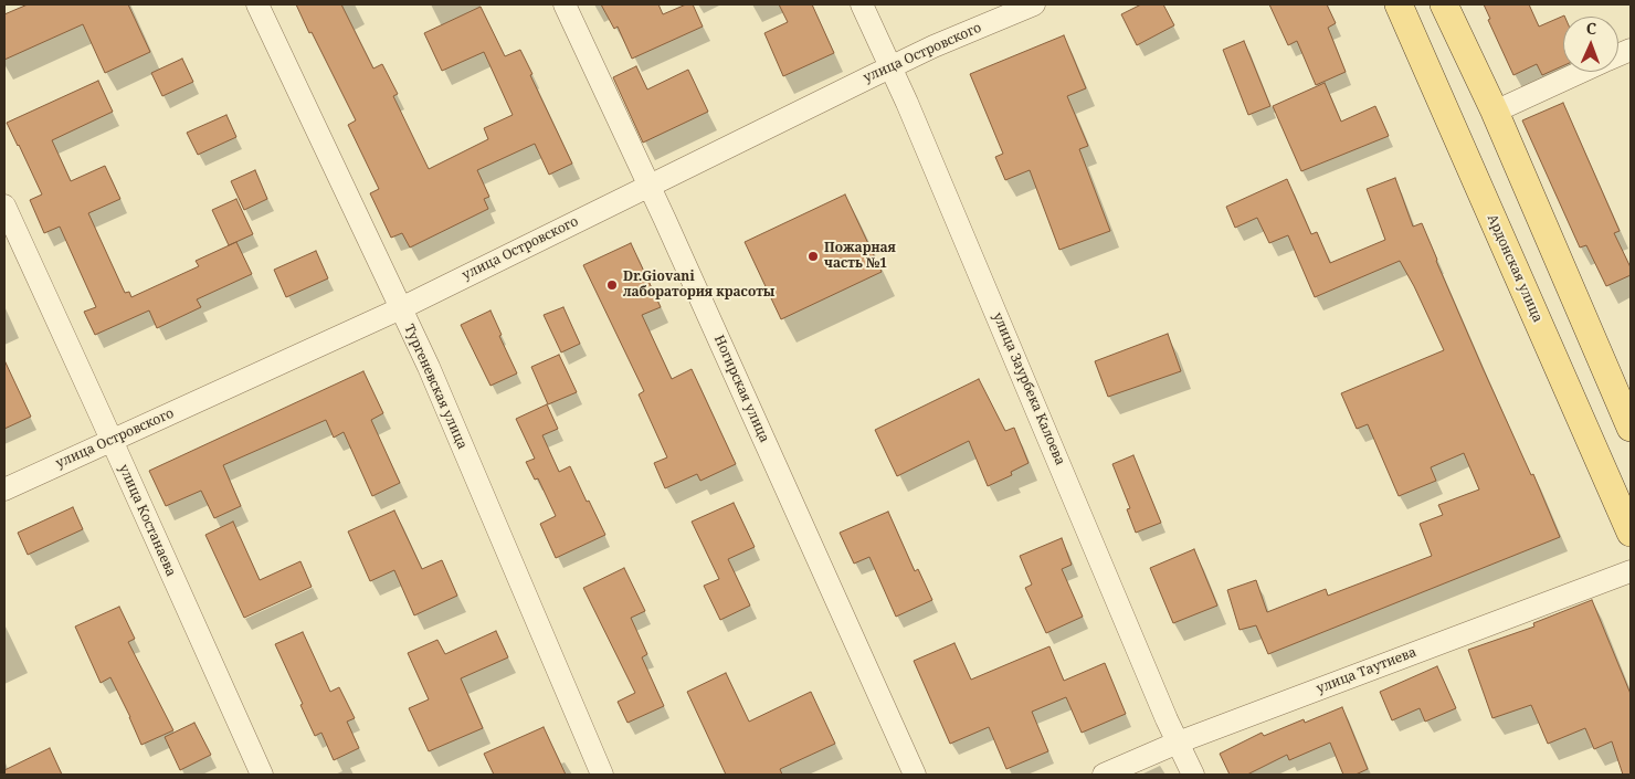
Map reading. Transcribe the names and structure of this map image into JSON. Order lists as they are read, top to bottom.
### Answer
{
  "streets": {
    "main road": ["Ардонская улица"],
    "street": [
      "улица Островского",
      "Тургеневская улица",
      "Ногирская улица",
      "улица Заурбека Калоева",
      "улица Костанаева",
      "улица Таутиева"
    ]
  },
  "crossings": [
    ["улица Островского", "Тургеневская улица"],
    ["улица Островского", "Ногирская улица"],
    ["улица Островского", "улица Заурбека Калоева"],
    ["улица Островского", "улица Костанаева"],
    ["улица Заурбека Калоева", "улица Таутиева"]
  ],
  "places": ["Пожарная часть №1", "Dr.Giovani лаборатория красоты"],
  "north": "top"
}
